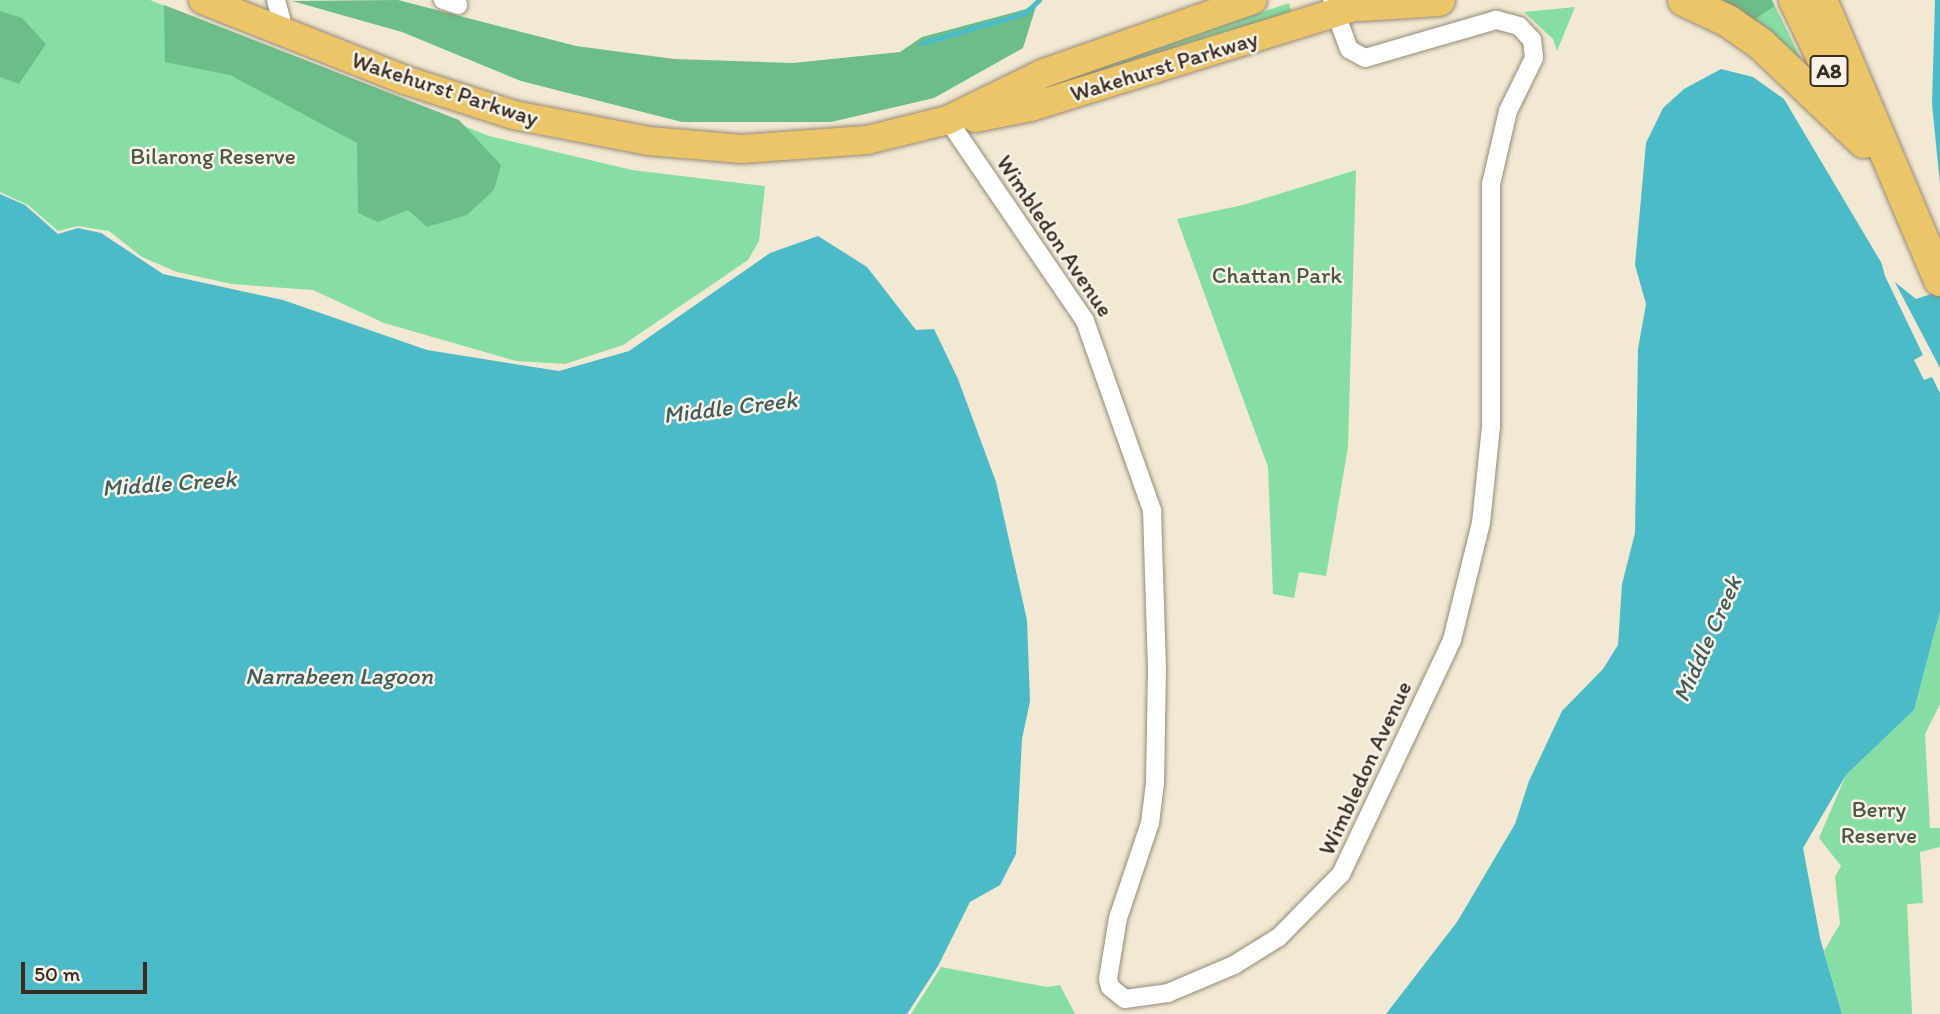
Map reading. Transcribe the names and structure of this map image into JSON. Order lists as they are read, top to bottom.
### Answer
{
  "streets": {
    "highway": ["A8"],
    "main road": ["Wakehurst Parkway"],
    "street": ["Wimbledon Avenue"]
  },
  "crossings": [
    ["Wakehurst Parkway", "Wimbledon Avenue"]
  ],
  "water": ["Middle Creek", "Narrabeen Lagoon"],
  "parks": ["Bilarong Reserve", "Chattan Park", "Berry Reserve"],
  "scale_bar": "50 m"
}
